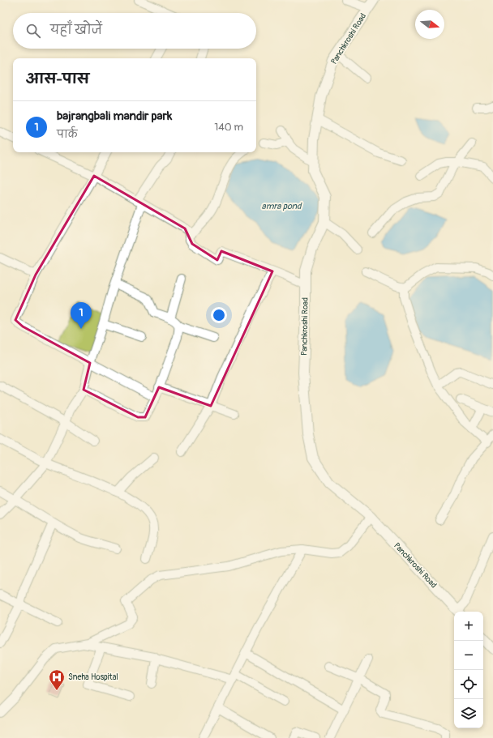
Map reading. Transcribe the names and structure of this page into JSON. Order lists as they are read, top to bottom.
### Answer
{
  "streets": {
    "street": ["Panchkroshi Road"]
  },
  "water": ["amra pond"],
  "places": {
    "hospital": ["Sneha Hospital"]
  },
  "north": "right",
  "page": {
    "search": "यहाँ खोजें",
    "heading": "आस-पास",
    "list": [
      {
        "mark": "1",
        "name": "bajrangbali mandir park",
        "note": "पार्क",
        "value": "140 m"
      }
    ],
    "pins": "1",
    "map_buttons": ["+", "−"]
  }
}
